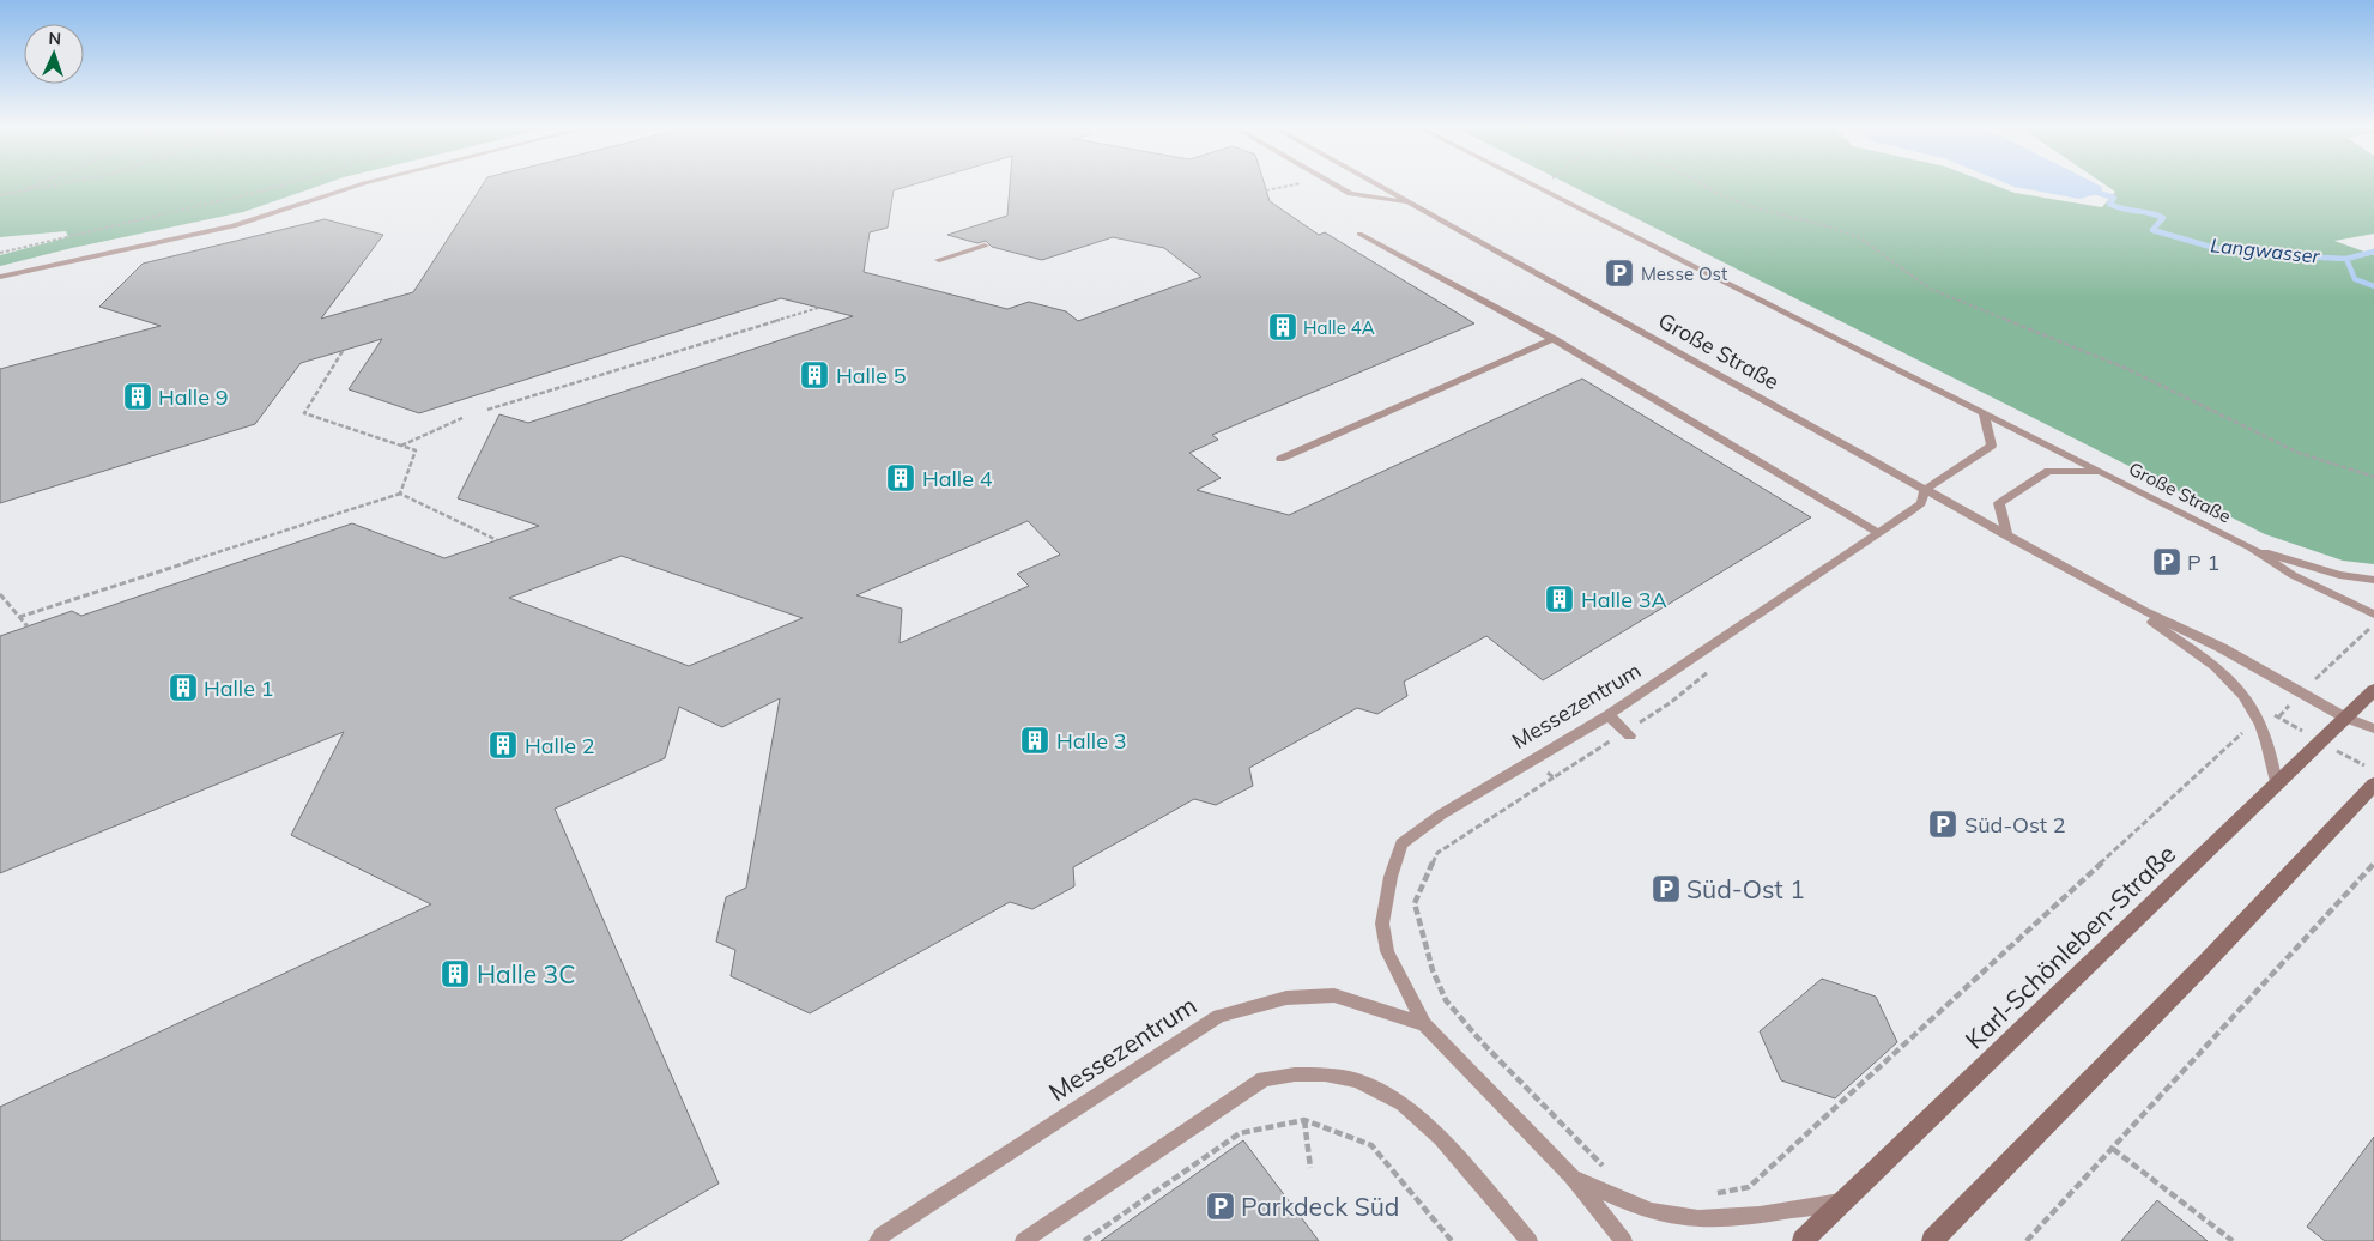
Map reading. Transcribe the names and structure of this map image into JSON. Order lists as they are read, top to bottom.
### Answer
{
  "streets": {
    "main road": ["Karl-Schönleben-Straße"],
    "lane": ["Große Straße", "Messezentrum"]
  },
  "crossings": [
    ["Große Straße", "Messezentrum"],
    ["Große Straße", "Karl-Schönleben-Straße"]
  ],
  "water": ["Langwasser"],
  "places": {
    "parking": [
      "Messe Ost",
      "P 1",
      "Süd-Ost 2",
      "Süd-Ost 1",
      "Parkdeck Süd"
    ],
    "building": [
      "Halle 4A",
      "Halle 5",
      "Halle 9",
      "Halle 4",
      "Halle 3A",
      "Halle 1",
      "Halle 3",
      "Halle 2",
      "Halle 3C"
    ]
  },
  "north": "top"
}
